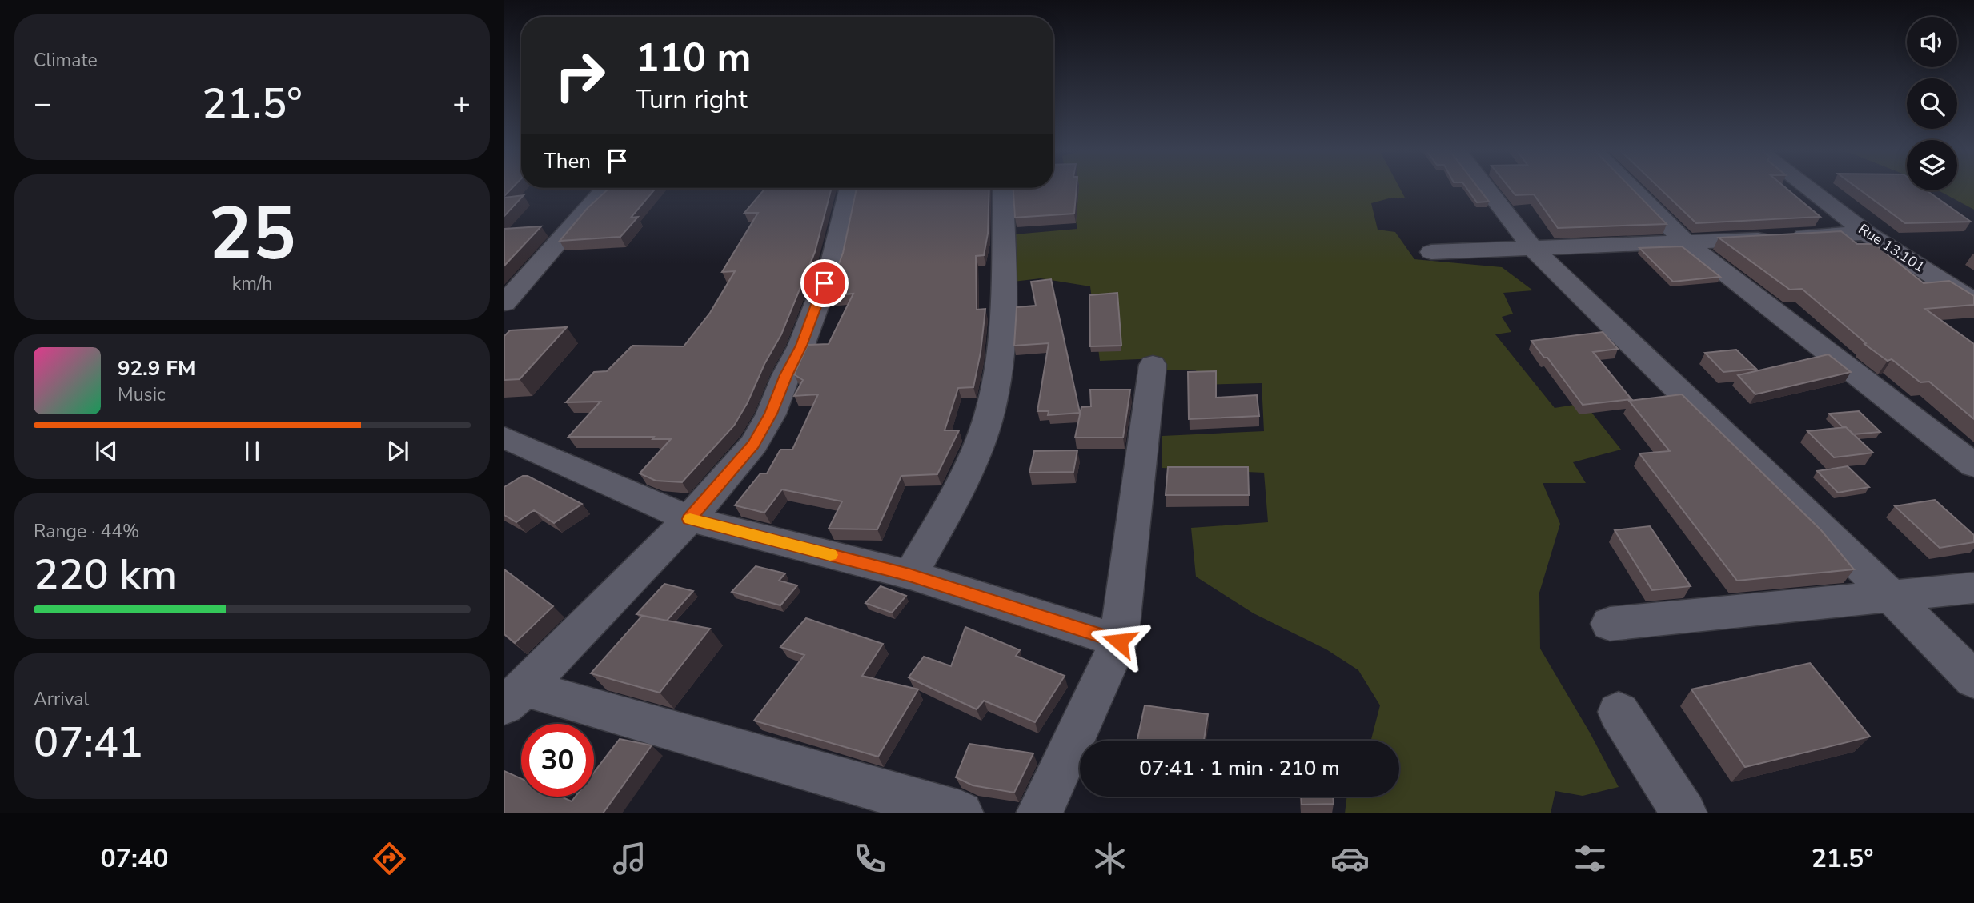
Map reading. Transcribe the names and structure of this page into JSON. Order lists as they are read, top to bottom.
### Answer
{
  "streets": {
    "street": ["Rue 13.101"]
  },
  "page": {
    "tile": [
      "Climate",
      ["25", "km/h"],
      ["Range · 44%", "220 km"],
      ["Arrival", "07:41"]
    ],
    "turn": ["110 m", "Turn right"],
    "heat": ["−", "21.5°", "+"],
    "then": "Then",
    "song": ["92.9 FM", "Music"],
    "limit": "30",
    "trip": "07:41 · 1 min · 210 m",
    "tabs": ["07:40", "21.5°"]
  }
}
